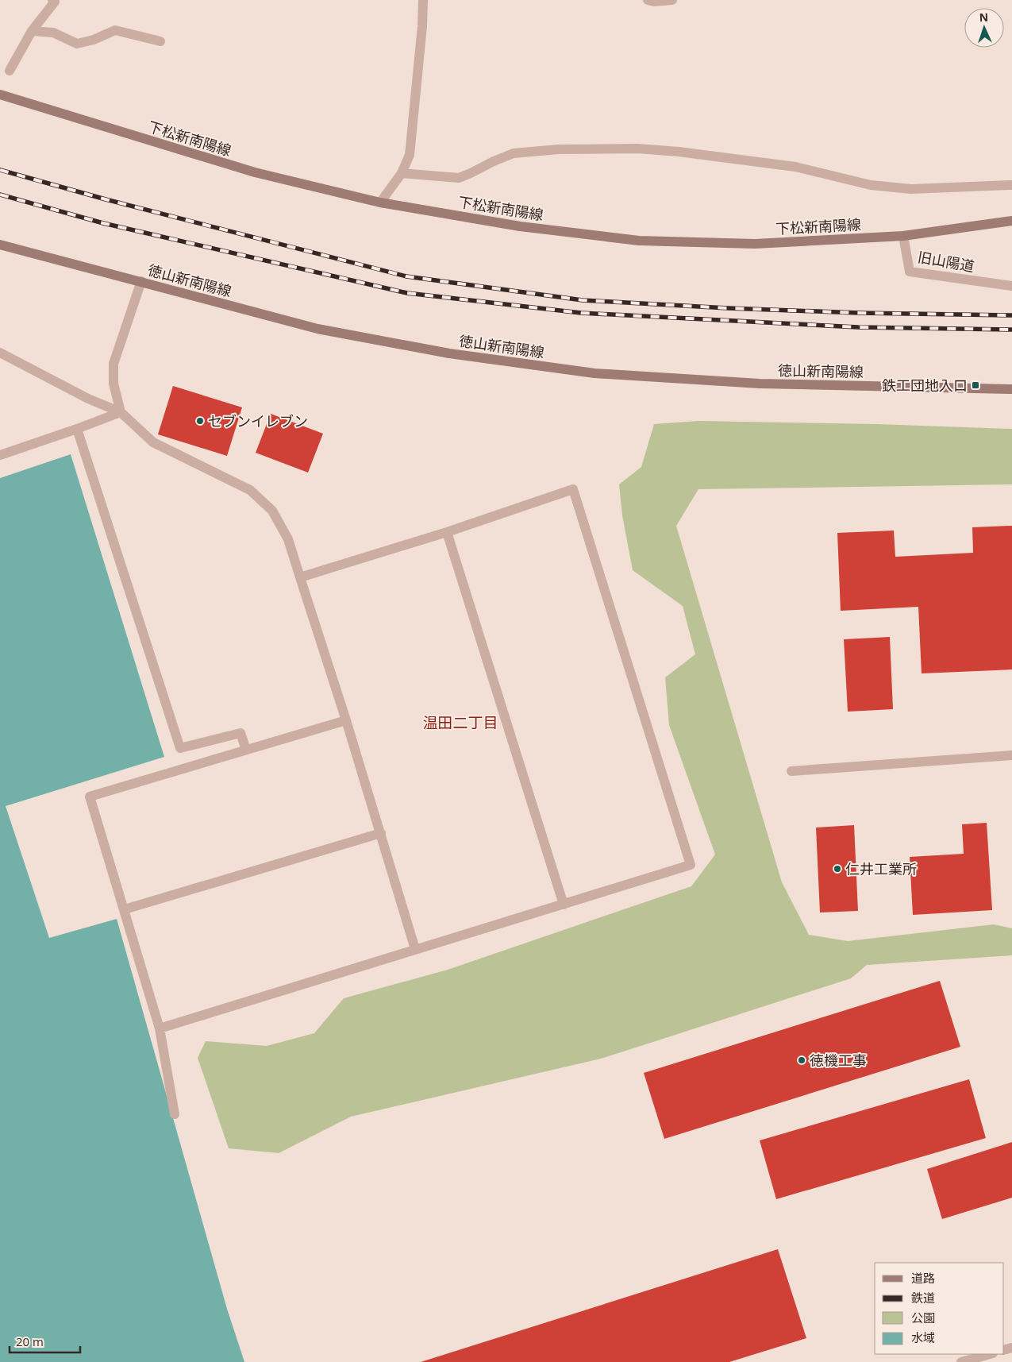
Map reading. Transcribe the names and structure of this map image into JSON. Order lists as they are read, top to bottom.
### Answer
{
  "streets": {
    "main road": ["下松新南陽線", "徳山新南陽線"],
    "street": ["旧山陽道"]
  },
  "crossings": [
    ["下松新南陽線", "旧山陽道"]
  ],
  "districts": ["温田二丁目"],
  "places": {
    "transit": ["鉄工団地入口"],
    "other": ["セブンイレブン", "仁井工業所", "徳機工事"]
  },
  "legend": [
    "道路",
    "鉄道",
    "公園",
    "水域"
  ],
  "scale_bar": "20 m",
  "north": "top"
}
